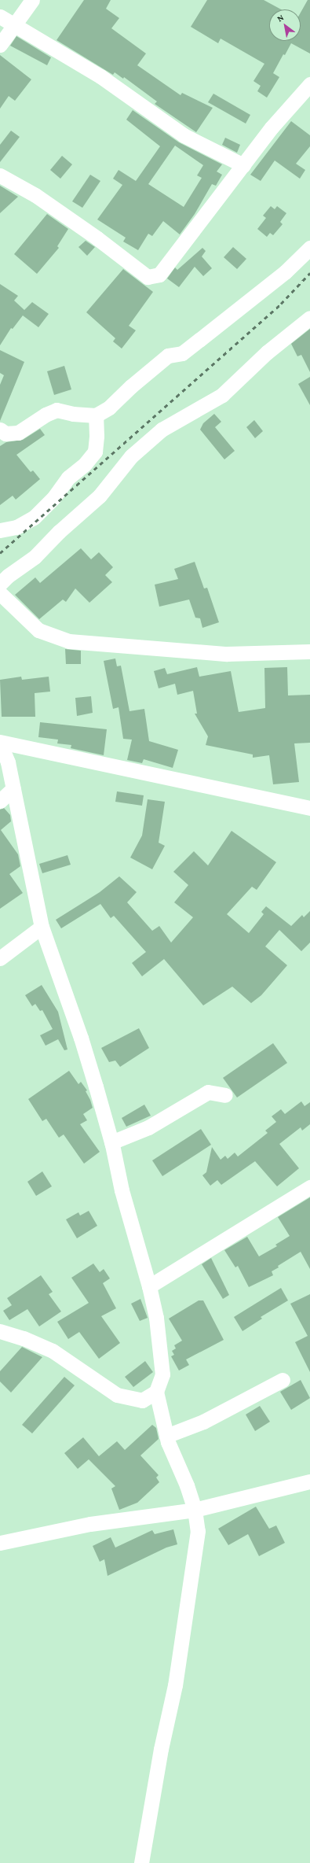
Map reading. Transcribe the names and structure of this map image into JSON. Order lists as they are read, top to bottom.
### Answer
{
  "north": "top left"
}
